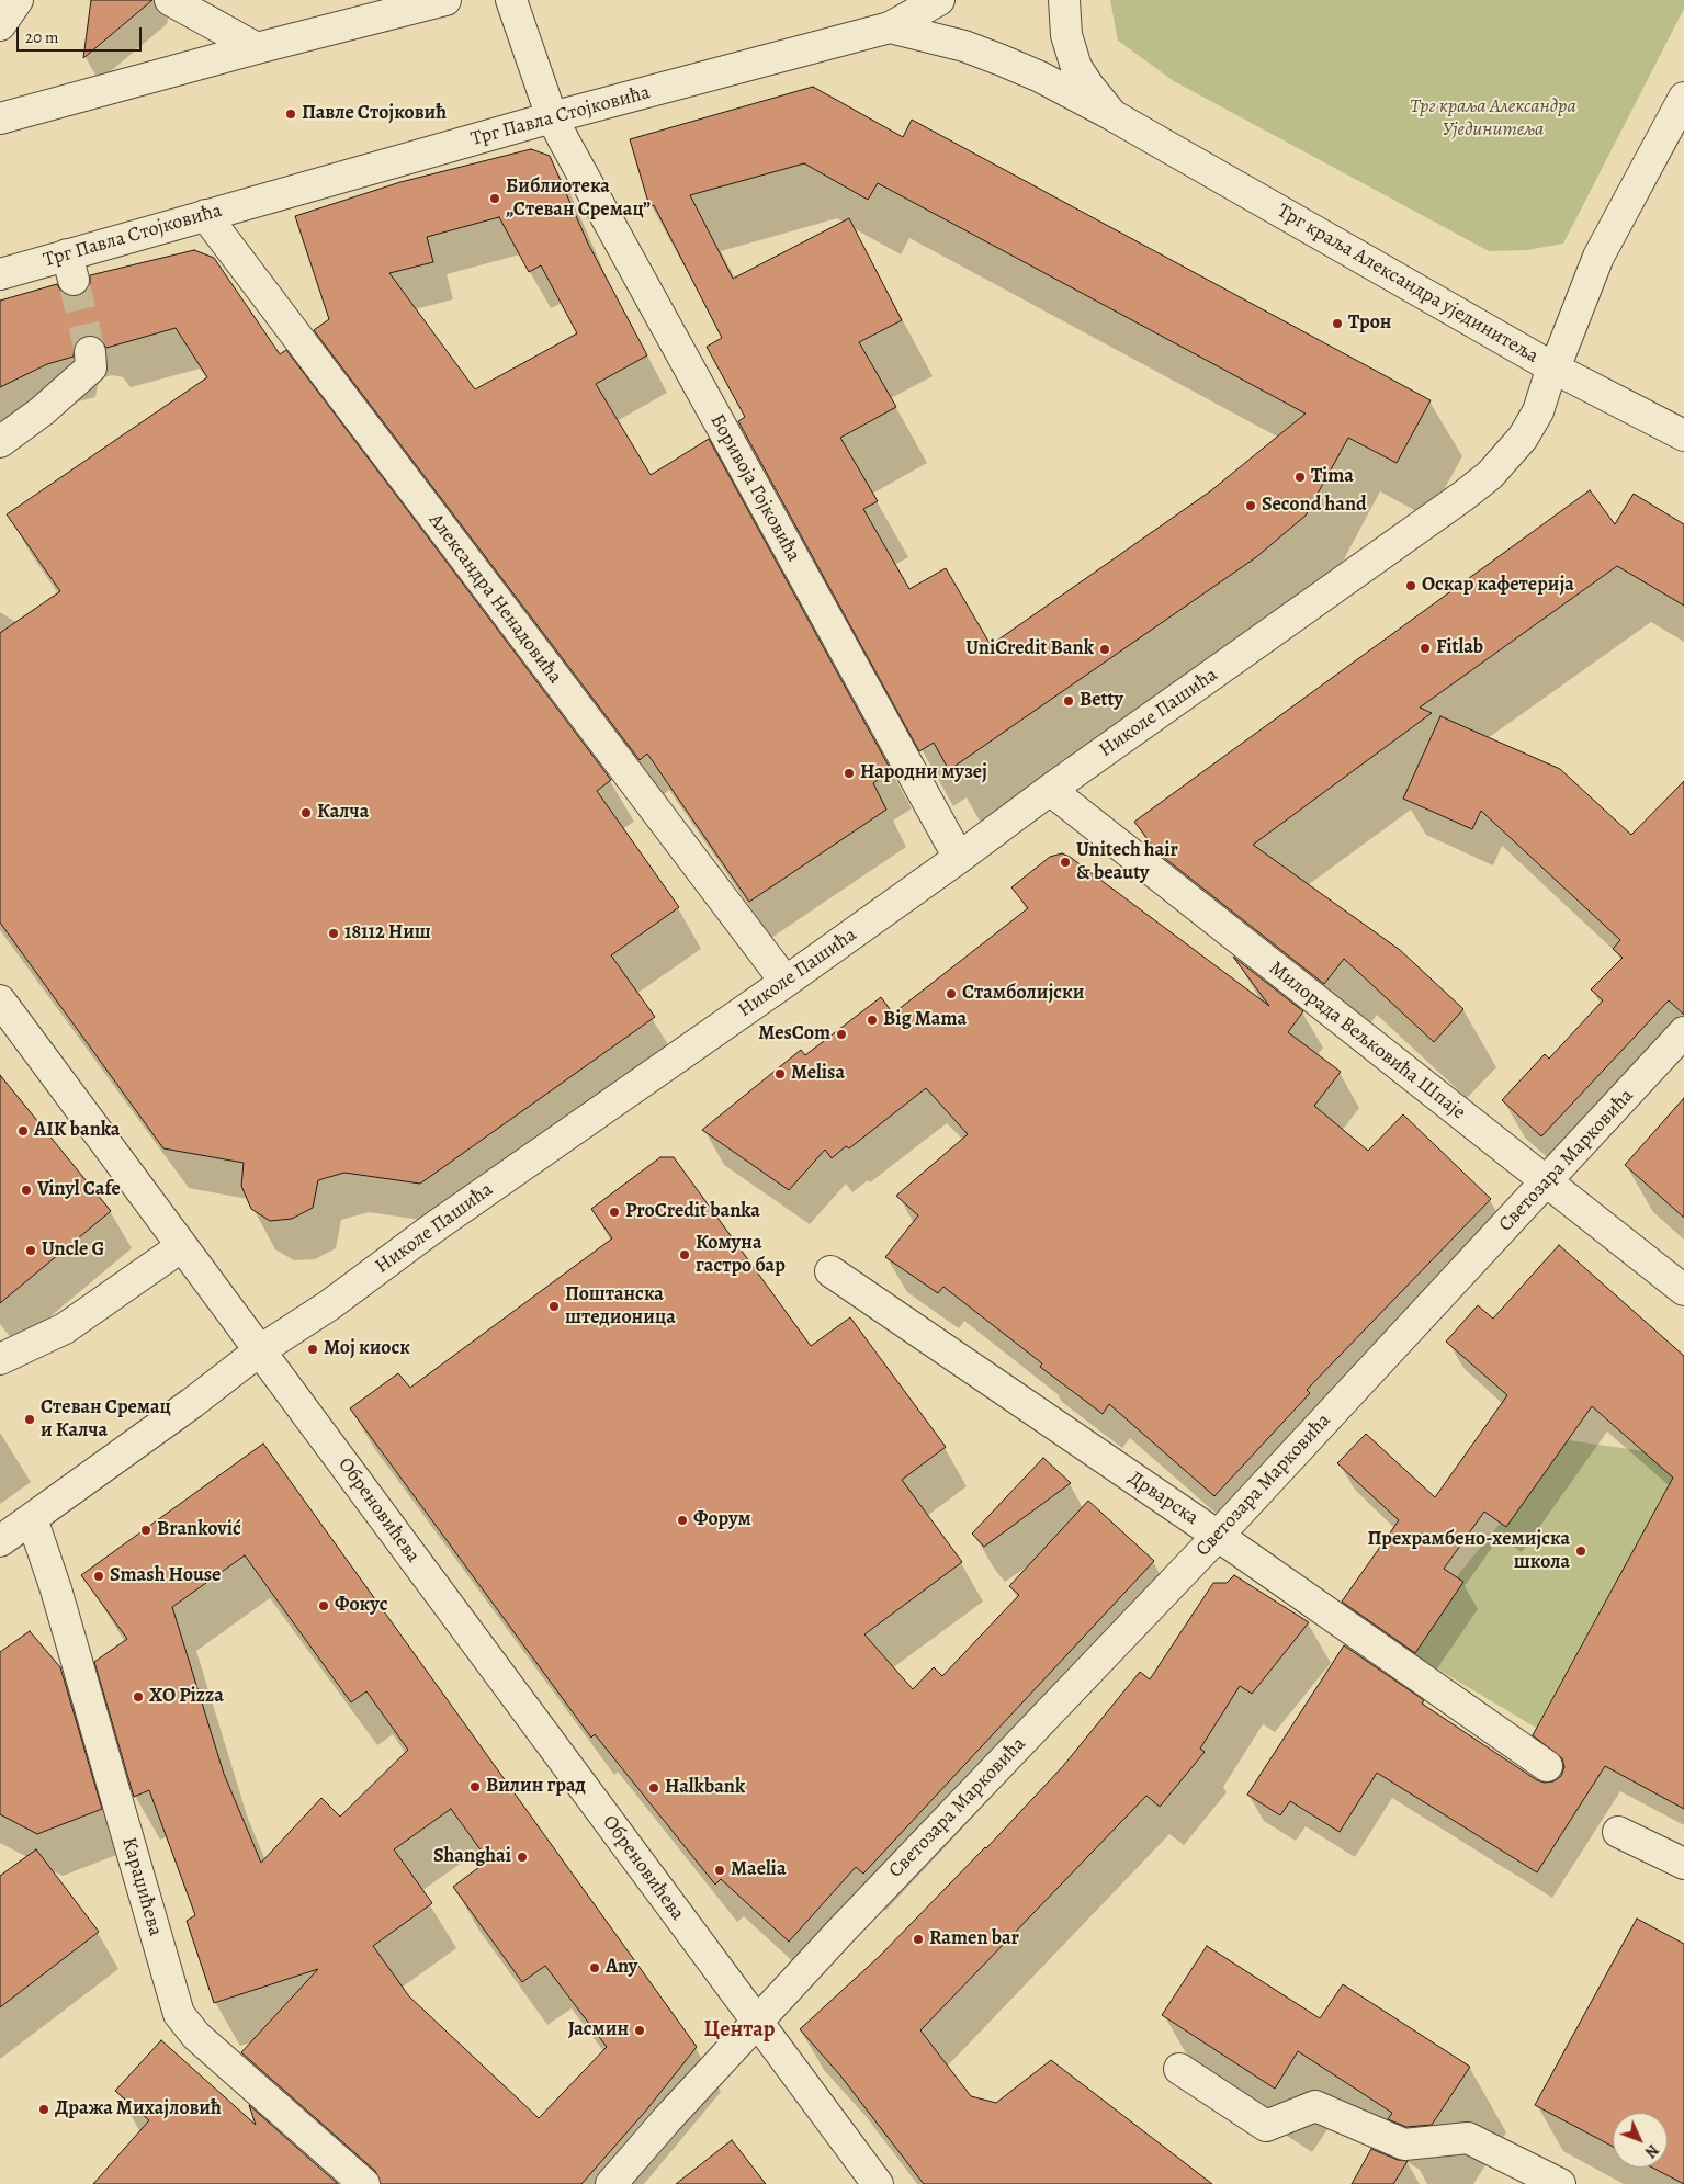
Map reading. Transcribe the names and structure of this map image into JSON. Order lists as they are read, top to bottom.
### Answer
{
  "streets": {
    "street": [
      "Трг Павла Стојковића",
      "Трг краља Александра ујединитеља",
      "Боривоја Гојковића",
      "Александра Ненадовића",
      "Николе Пашића",
      "Милорада Вељковића Шпаје",
      "Светозара Марковића",
      "Дрварска",
      "Обреновићева",
      "Караџићева"
    ]
  },
  "crossings": [
    ["Трг Павла Стојковића", "Трг краља Александра ујединитеља"],
    ["Трг Павла Стојковића", "Боривоја Гојковића"],
    ["Трг Павла Стојковића", "Александра Ненадовића"],
    ["Трг краља Александра ујединитеља", "Николе Пашића"],
    ["Боривоја Гојковића", "Николе Пашића"],
    ["Александра Ненадовића", "Николе Пашића"],
    ["Николе Пашића", "Милорада Вељковића Шпаје"],
    ["Николе Пашића", "Обреновићева"],
    ["Николе Пашића", "Караџићева"],
    ["Милорада Вељковића Шпаје", "Светозара Марковића"],
    ["Светозара Марковића", "Дрварска"],
    ["Светозара Марковића", "Обреновићева"]
  ],
  "districts": ["Центар"],
  "parks": ["Трг краља Александра Ујединитеља"],
  "places": [
    "Павле Стојковић",
    "Библиотека „Стеван Сремац”",
    "Трон",
    "Tima",
    "Second hand",
    "Оскар кафетерија",
    "Fitlab",
    "UniCredit Bank",
    "Betty",
    "Народни музеј",
    "Калча",
    "Unitech hair & beauty",
    "18112 Ниш",
    "Стамболијски",
    "Big Mama",
    "MesCom",
    "Melisa",
    "AIK banka",
    "Vinyl Cafe",
    "ProCredit banka",
    "Uncle G",
    "Комуна гастро бар",
    "Поштанска штедионица",
    "Мој киоск",
    "Стеван Сремац и Калча",
    "Форум",
    "Branković",
    "Прехрамбено-хемијска школа",
    "Smash House",
    "Фокус",
    "XO Pizza",
    "Вилин град",
    "Halkbank",
    "Shanghai",
    "Maelia",
    "Ramen bar",
    "Any",
    "Јасмин",
    "Дража Михајловић"
  ],
  "scale_bar": "20 m",
  "north": "bottom right"
}
